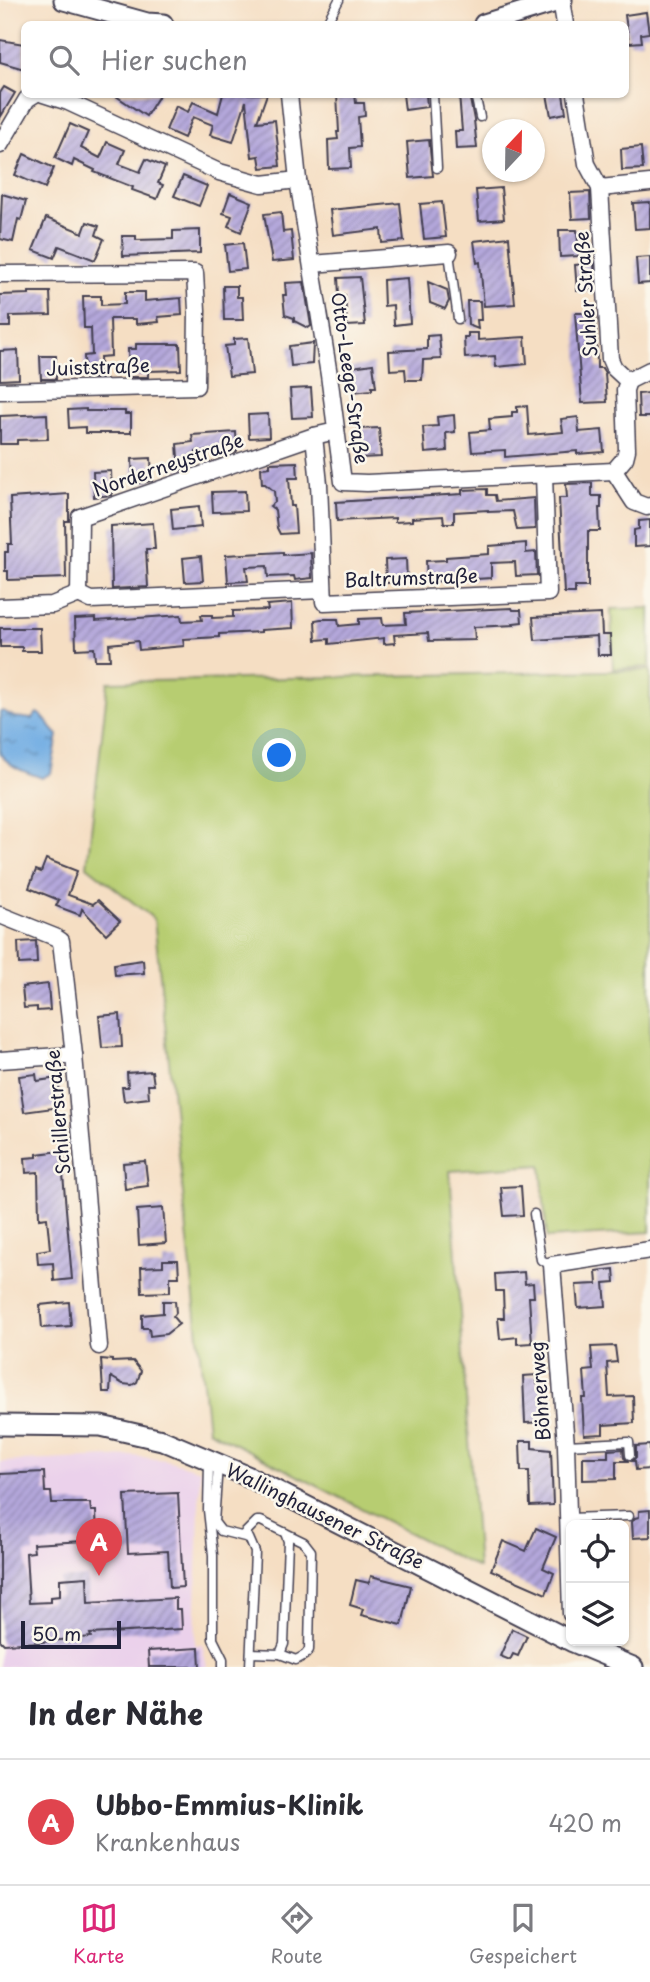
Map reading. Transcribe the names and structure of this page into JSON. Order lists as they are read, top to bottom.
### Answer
{
  "streets": {
    "street": [
      "Suhler Straße",
      "Juiststraße",
      "Otto-Leege-Straße",
      "Norderneystraße",
      "Baltrumstraße",
      "Schillerstraße",
      "Böhnerweg",
      "Wallinghausener Straße"
    ]
  },
  "crossings": [
    ["Otto-Leege-Straße", "Norderneystraße"],
    ["Otto-Leege-Straße", "Baltrumstraße"],
    ["Norderneystraße", "Baltrumstraße"]
  ],
  "scale_bar": "50 m",
  "north": "top",
  "page": {
    "search": "Hier suchen",
    "pins": "A",
    "scale": "50 m",
    "heading": "In der Nähe",
    "list": [
      {
        "mark": "A",
        "name": "Ubbo-Emmius-Klinik",
        "note": "Krankenhaus",
        "value": "420 m"
      }
    ],
    "nav": ["Karte", "Route", "Gespeichert"]
  }
}
